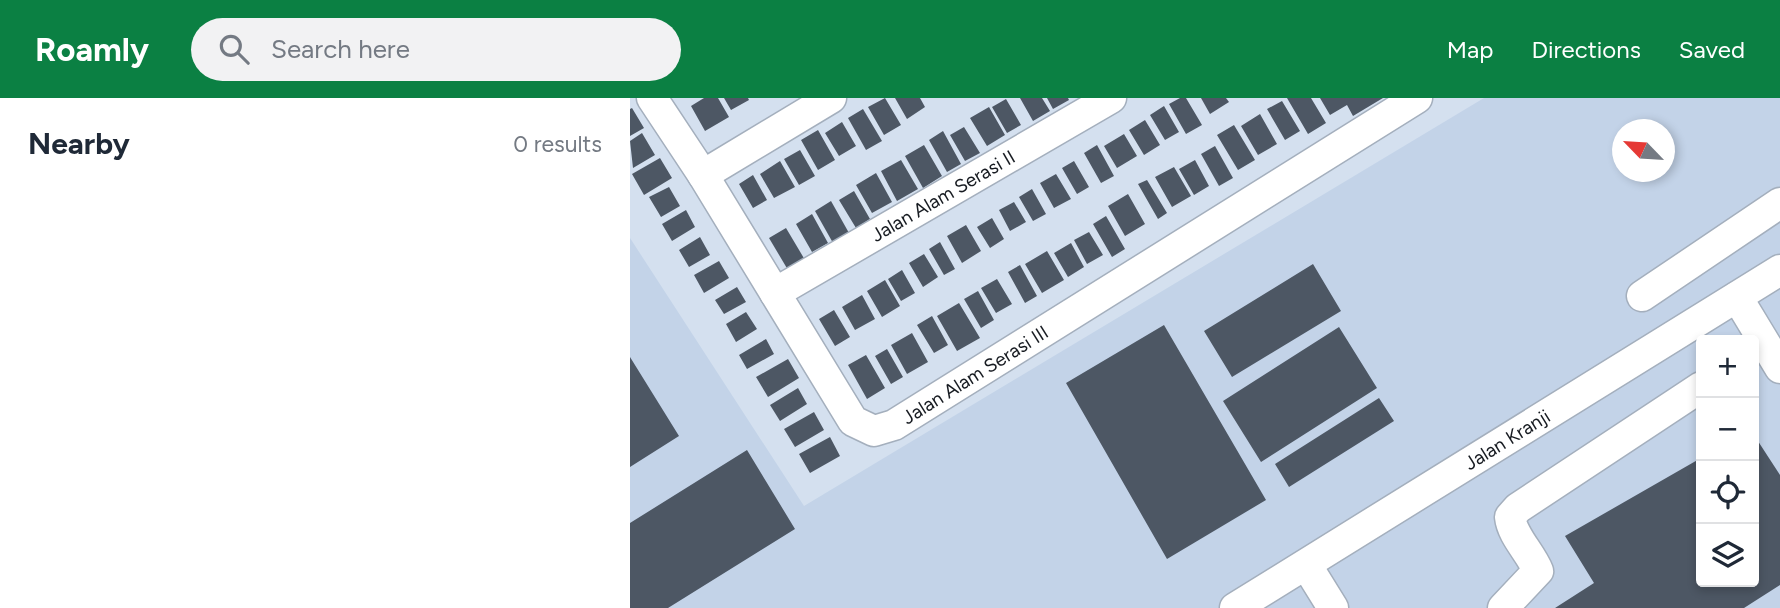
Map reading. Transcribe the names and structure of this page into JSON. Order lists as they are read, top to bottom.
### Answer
{
  "streets": {
    "street": ["Jalan Alam Serasi II", "Jalan Alam Serasi III", "Jalan Kranji"]
  },
  "crossings": [
    ["Jalan Alam Serasi II", "Jalan Alam Serasi III"]
  ],
  "north": "top left",
  "page": {
    "header": "Roamly",
    "search": "Search here",
    "nav": ["Map", "Directions", "Saved"],
    "heading": ["Nearby", "0 results"],
    "map_buttons": ["+", "−"]
  }
}
